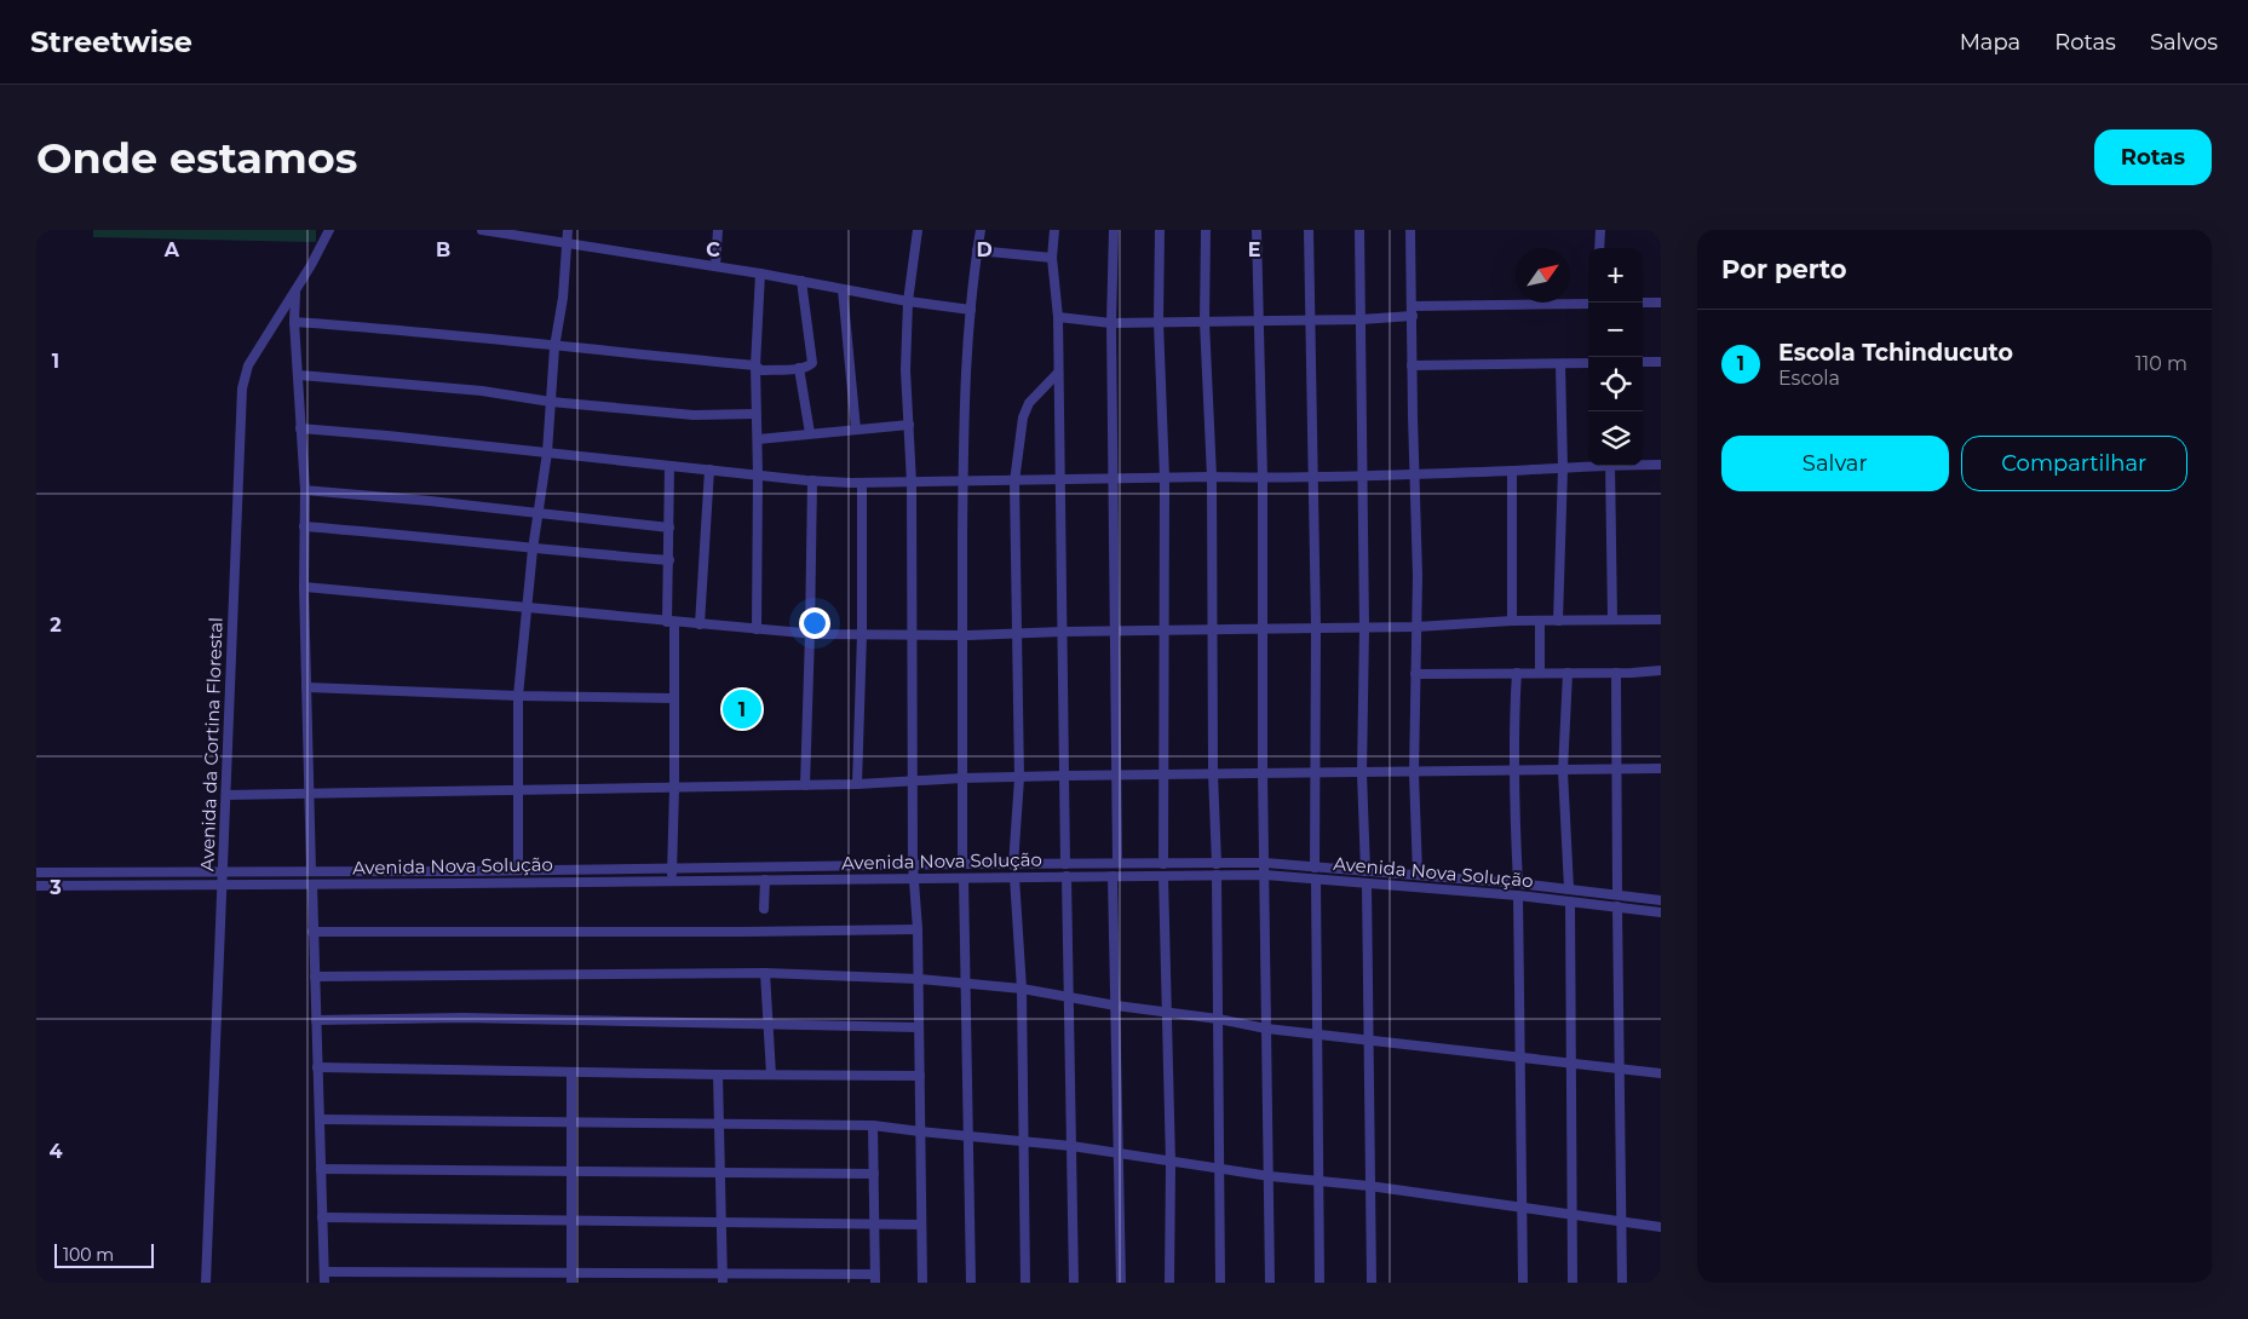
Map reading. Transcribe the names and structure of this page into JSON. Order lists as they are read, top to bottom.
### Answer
{
  "streets": {
    "street": ["Avenida da Cortina Florestal", "Avenida Nova Solução"]
  },
  "crossings": [
    ["Avenida da Cortina Florestal", "Avenida Nova Solução"]
  ],
  "scale_bar": "100 m",
  "north": "top right",
  "page": {
    "header": "Streetwise",
    "nav": ["Mapa", "Rotas", "Salvos"],
    "buttons": [
      "Rotas",
      ["Salvar", "Compartilhar"]
    ],
    "title": "Onde estamos",
    "heading": "Por perto",
    "map_buttons": ["+", "−"],
    "list": [
      {
        "mark": "1",
        "name": "Escola Tchinducuto",
        "note": "Escola",
        "value": "110 m"
      }
    ],
    "pins": "1",
    "scale": "100 m"
  },
  "grid": {
    "columns": [
      "A",
      "B",
      "C",
      "D",
      "E"
    ],
    "rows": [
      "1",
      "2",
      "3",
      "4"
    ]
  }
}
